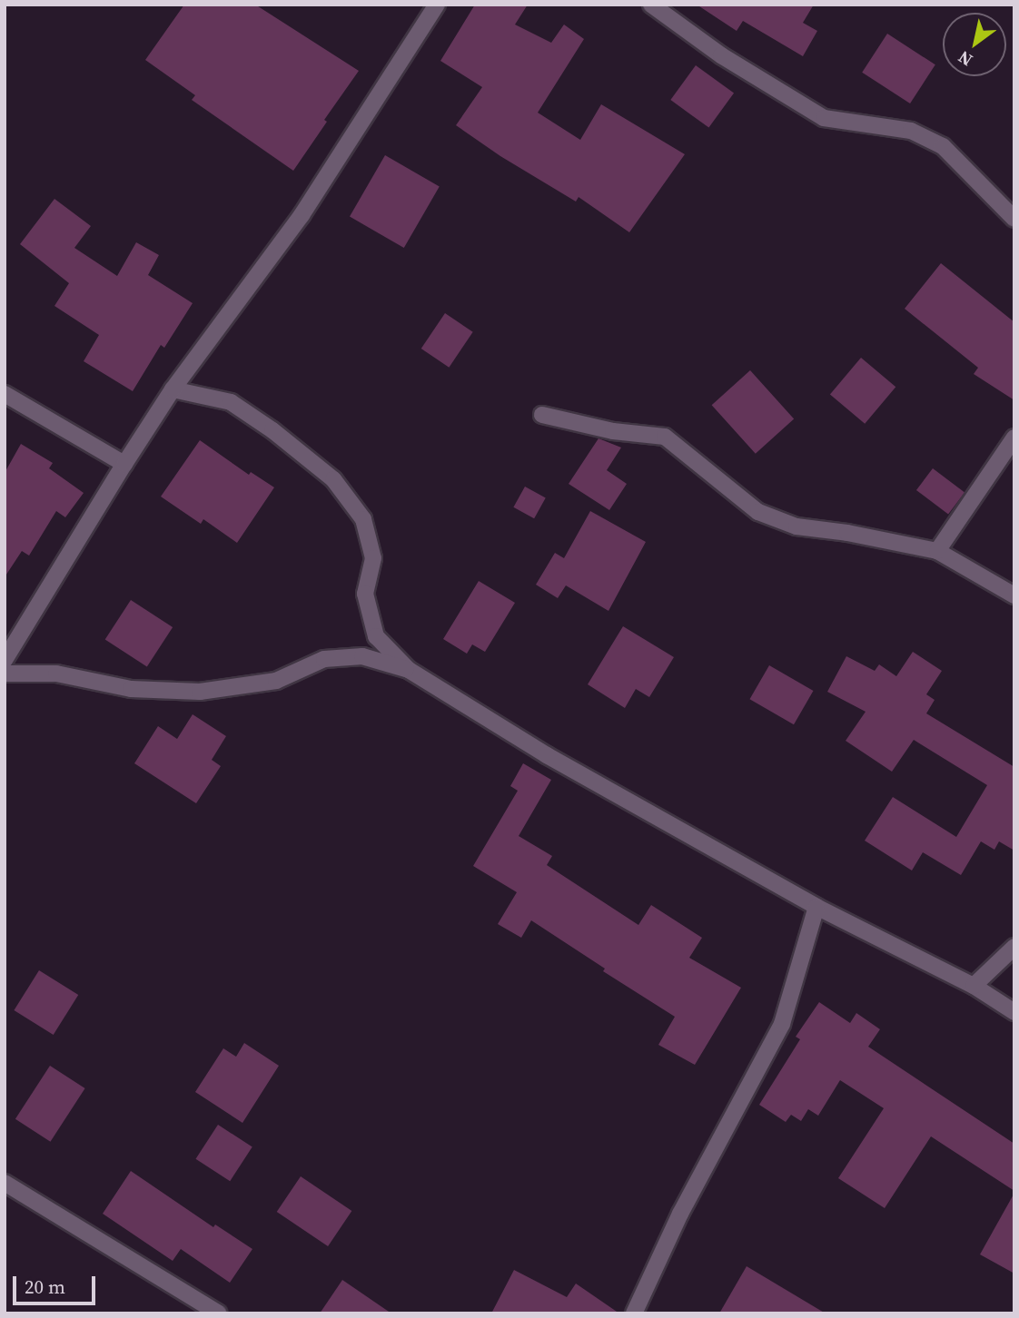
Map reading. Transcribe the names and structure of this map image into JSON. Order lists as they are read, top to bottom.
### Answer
{
  "scale_bar": "20 m",
  "north": "bottom left"
}
